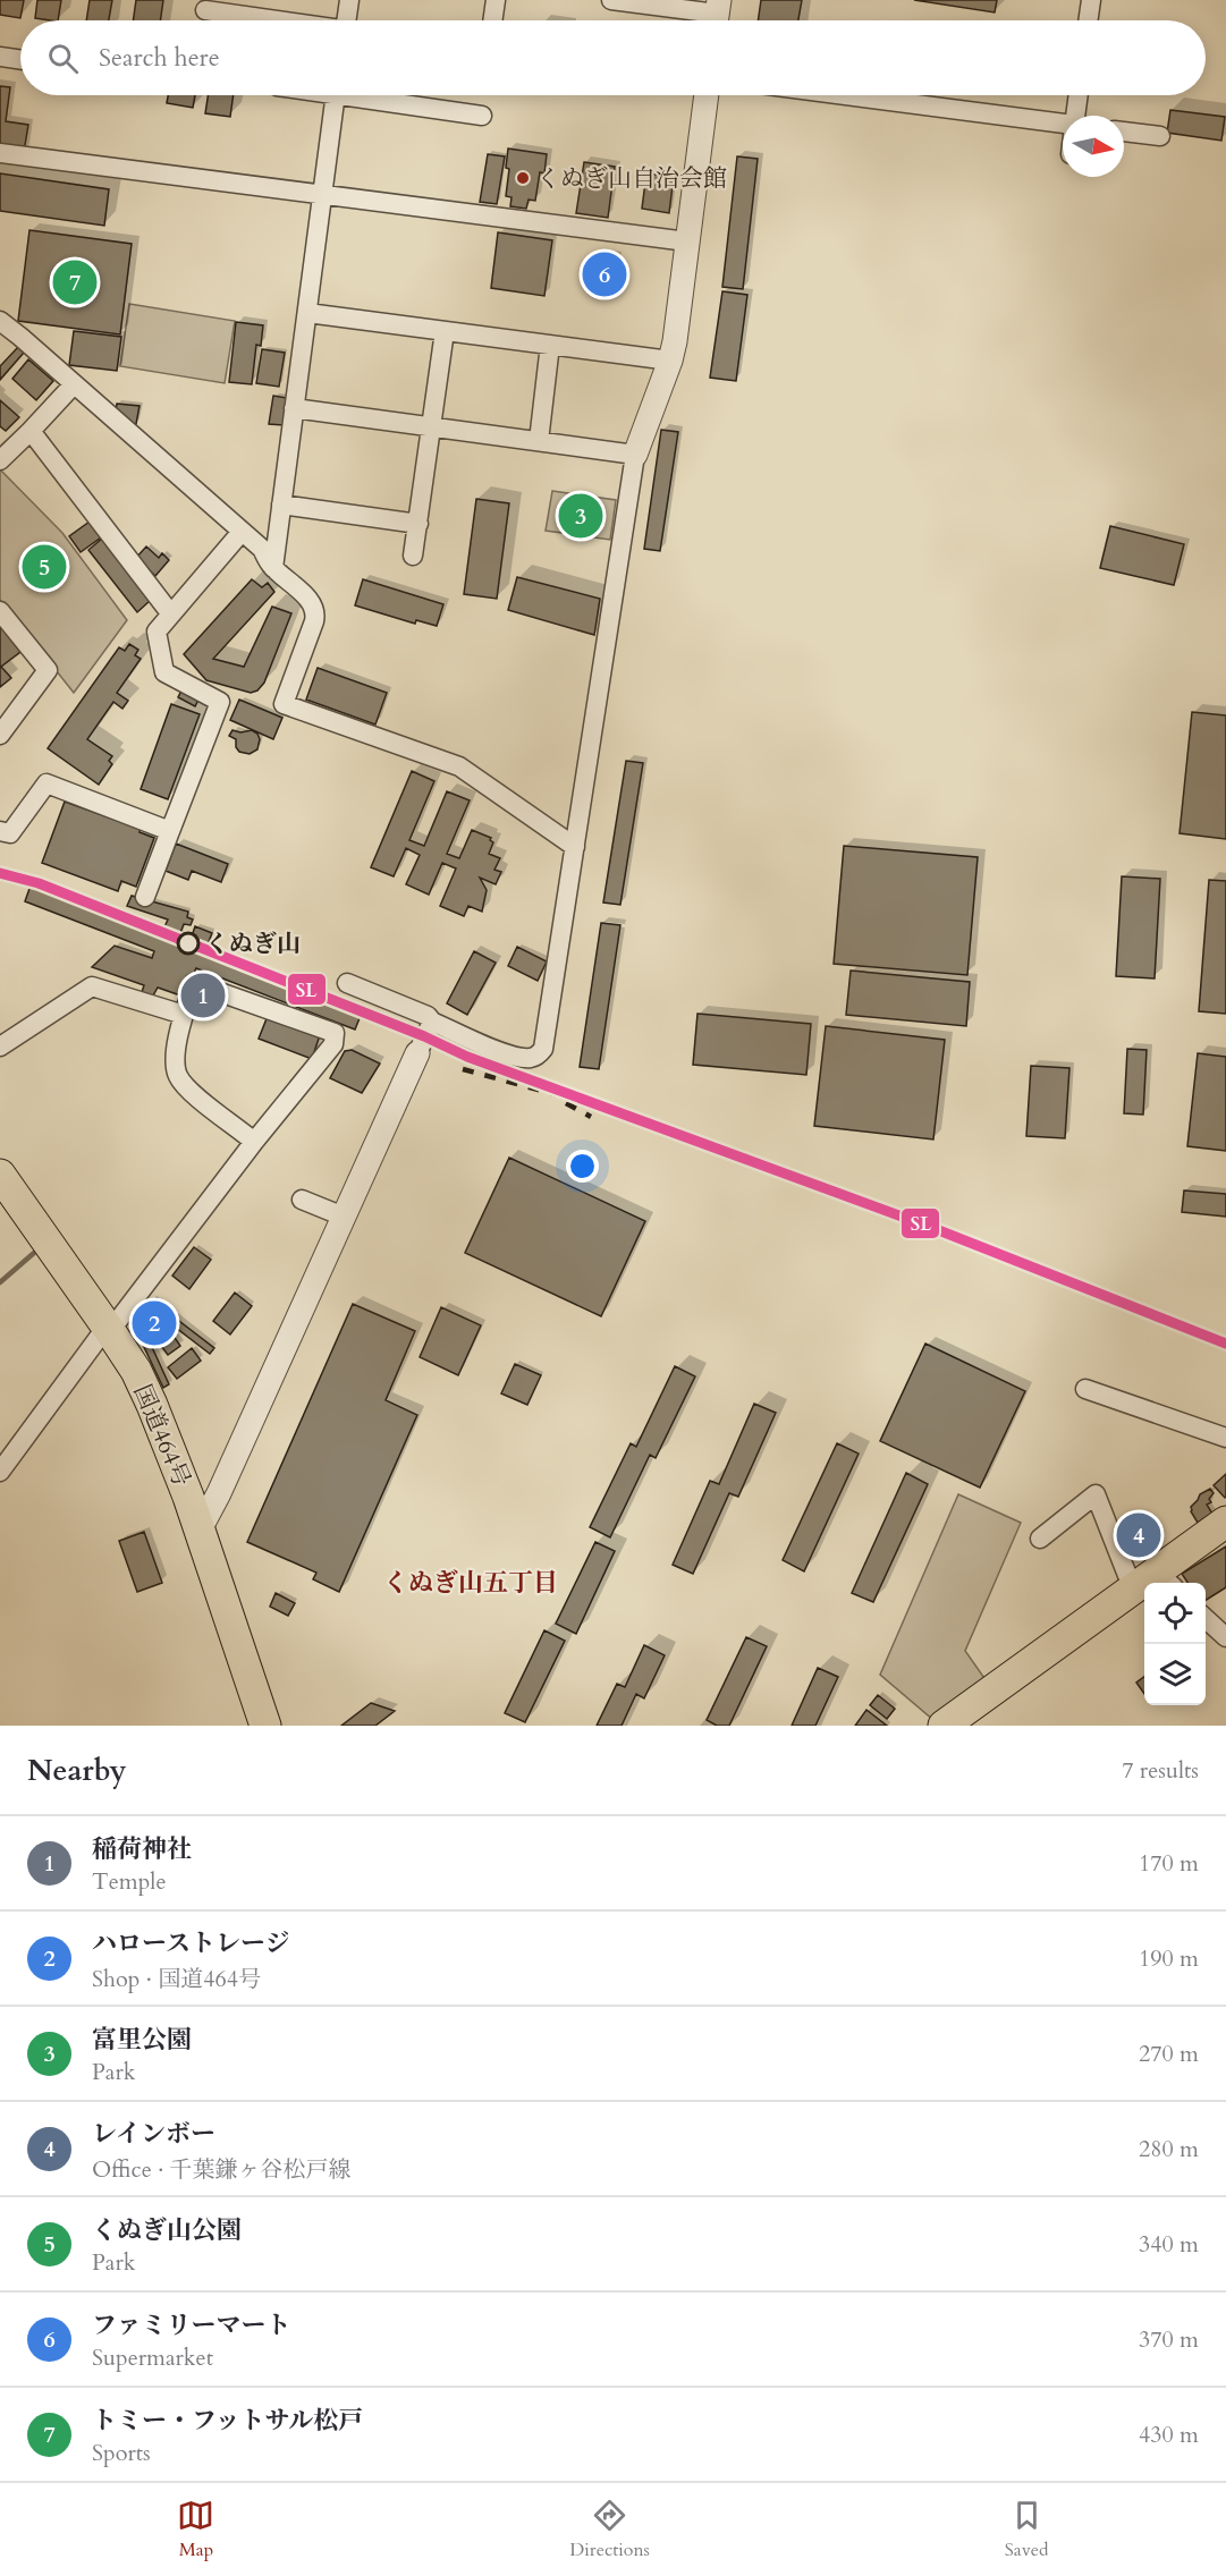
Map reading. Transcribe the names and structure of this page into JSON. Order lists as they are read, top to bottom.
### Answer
{
  "streets": {
    "main road": ["国道464号"]
  },
  "districts": ["くぬぎ山五丁目"],
  "places": ["くぬぎ山自治会館", "くぬぎ山"],
  "lines": ["transit line SL"],
  "north": "right",
  "page": {
    "search": "Search here",
    "pins": [
      "6",
      "7",
      "3",
      "5",
      "1",
      "2",
      "4"
    ],
    "heading": ["Nearby", "7 results"],
    "list": [
      {
        "mark": "1",
        "name": "稲荷神社",
        "note": "Temple",
        "value": "170 m"
      },
      {
        "mark": "2",
        "name": "ハローストレージ",
        "note": "Shop · 国道464号",
        "value": "190 m"
      },
      {
        "mark": "3",
        "name": "富里公園",
        "note": "Park",
        "value": "270 m"
      },
      {
        "mark": "4",
        "name": "レインボー",
        "note": "Office · 千葉鎌ヶ谷松戸線",
        "value": "280 m"
      },
      {
        "mark": "5",
        "name": "くぬぎ山公園",
        "note": "Park",
        "value": "340 m"
      },
      {
        "mark": "6",
        "name": "ファミリーマート",
        "note": "Supermarket",
        "value": "370 m"
      },
      {
        "mark": "7",
        "name": "トミー・フットサル松戸",
        "note": "Sports",
        "value": "430 m"
      }
    ],
    "nav": ["Map", "Directions", "Saved"]
  }
}
